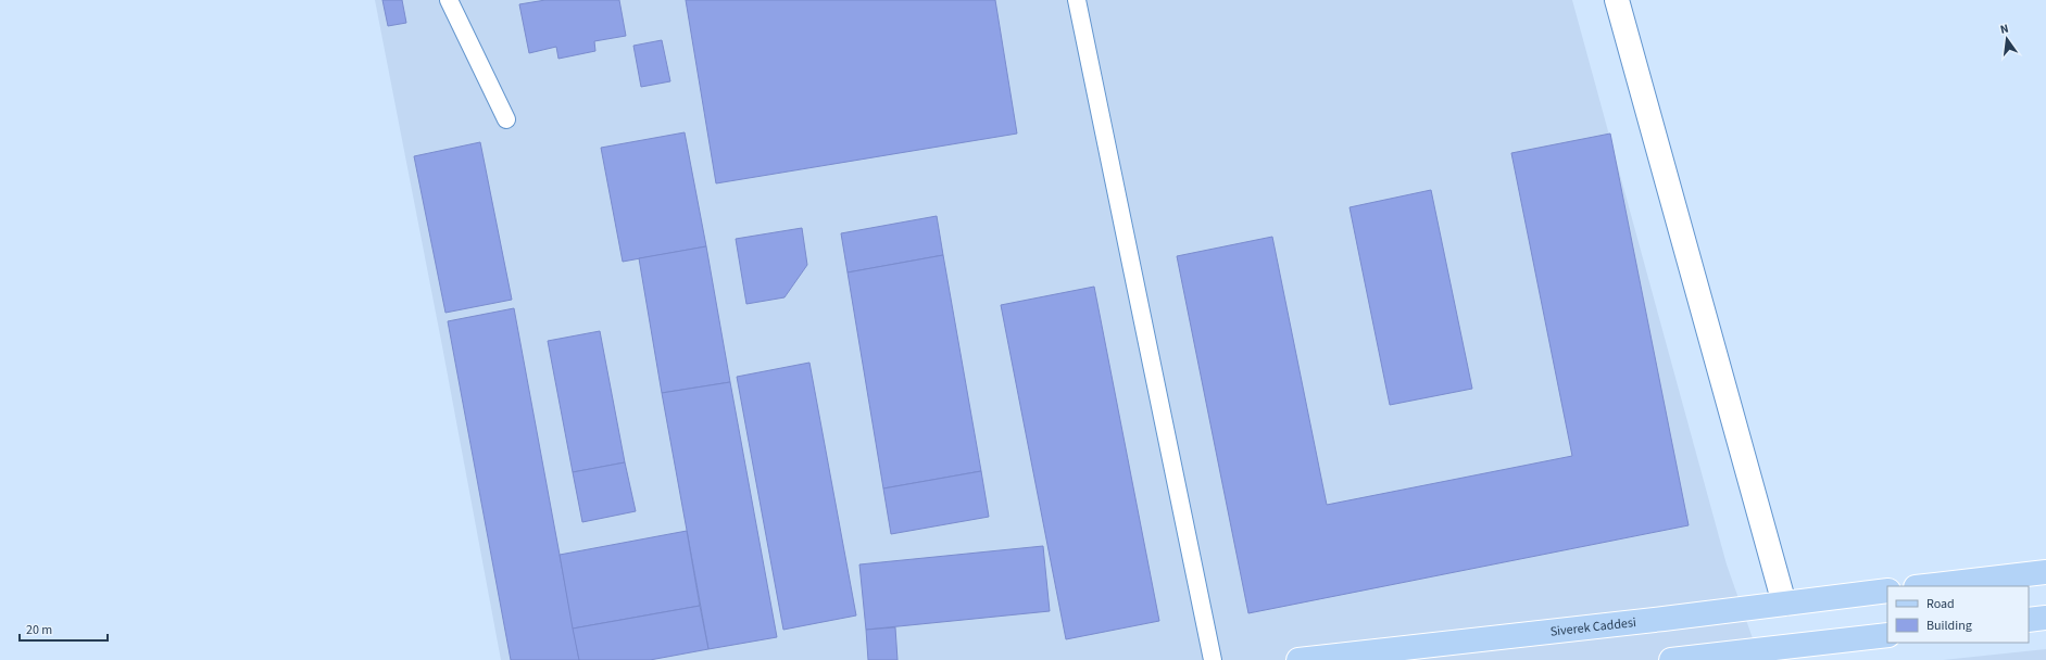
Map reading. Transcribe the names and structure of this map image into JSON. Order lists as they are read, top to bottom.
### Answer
{
  "streets": {
    "main road": ["Siverek Caddesi"]
  },
  "legend": ["Road", "Building"],
  "scale_bar": "20 m",
  "north": "top"
}
